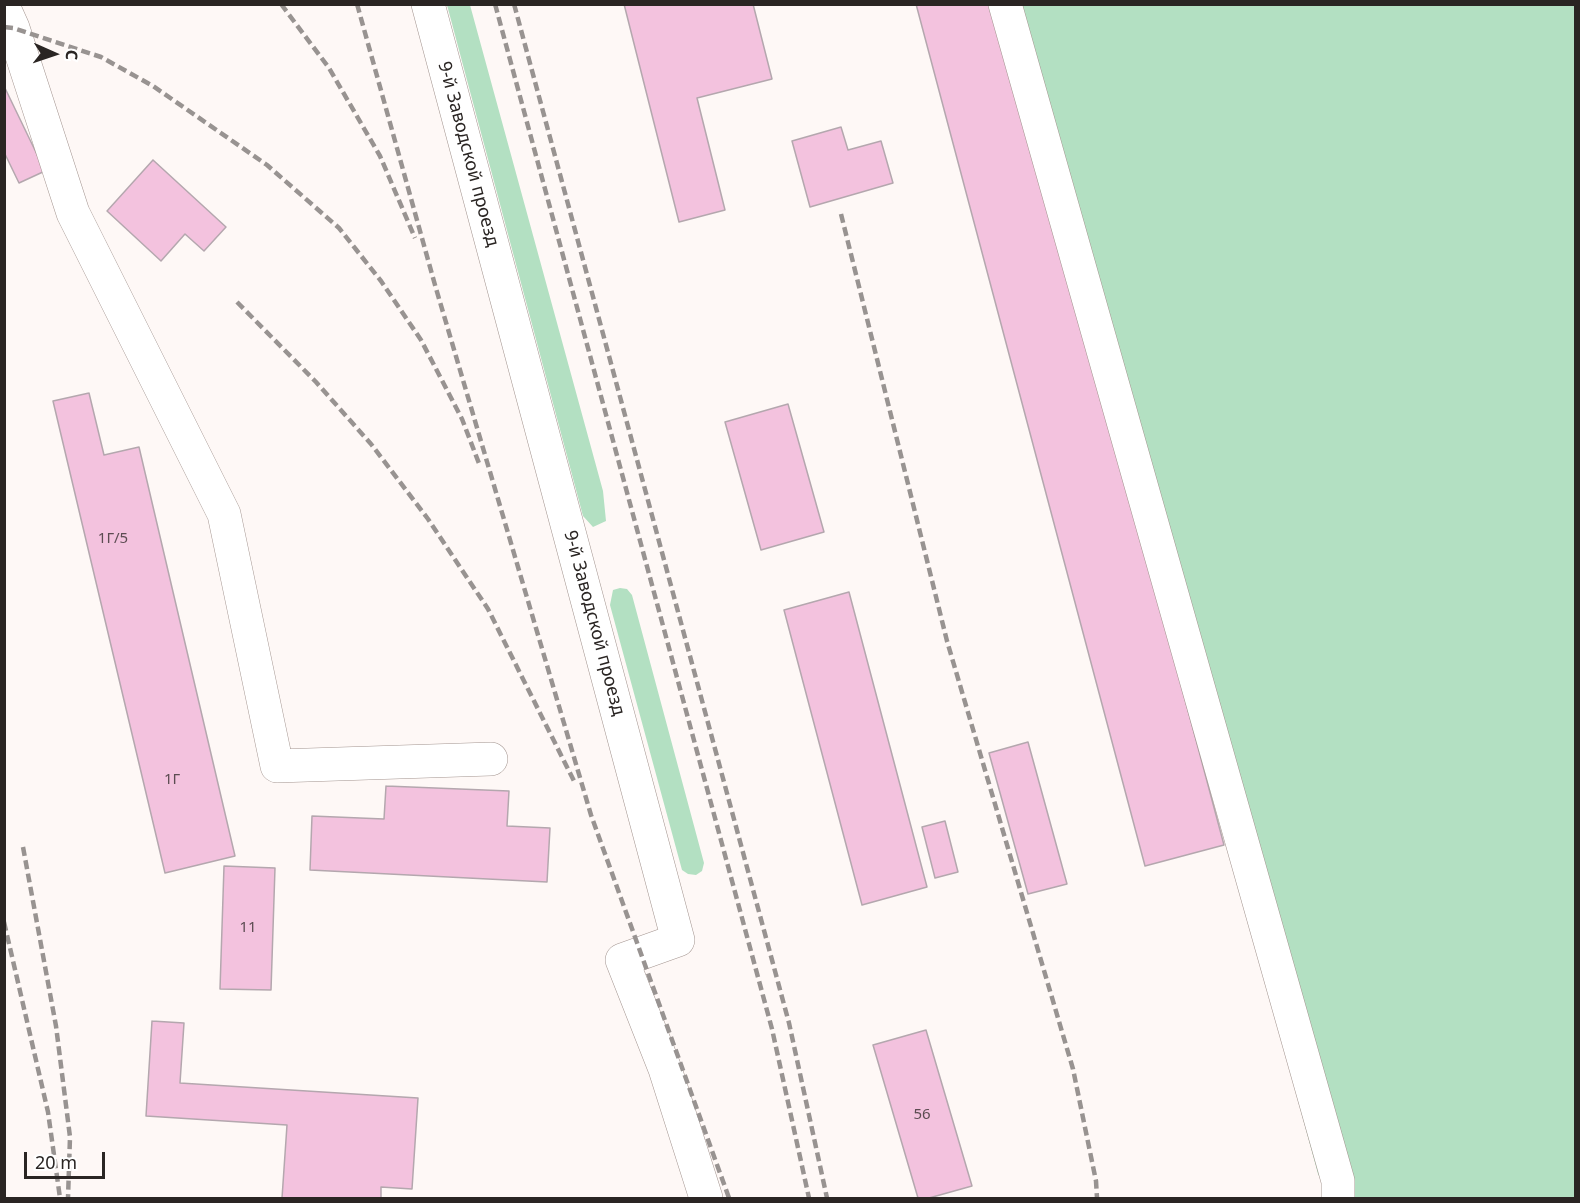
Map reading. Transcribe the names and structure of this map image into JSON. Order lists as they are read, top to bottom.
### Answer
{
  "streets": {
    "lane": ["9-й Заводской проезд"]
  },
  "house_numbers": [
    "1Г/5",
    "1Г",
    "11",
    "56"
  ],
  "scale_bar": "20 m",
  "north": "right"
}
